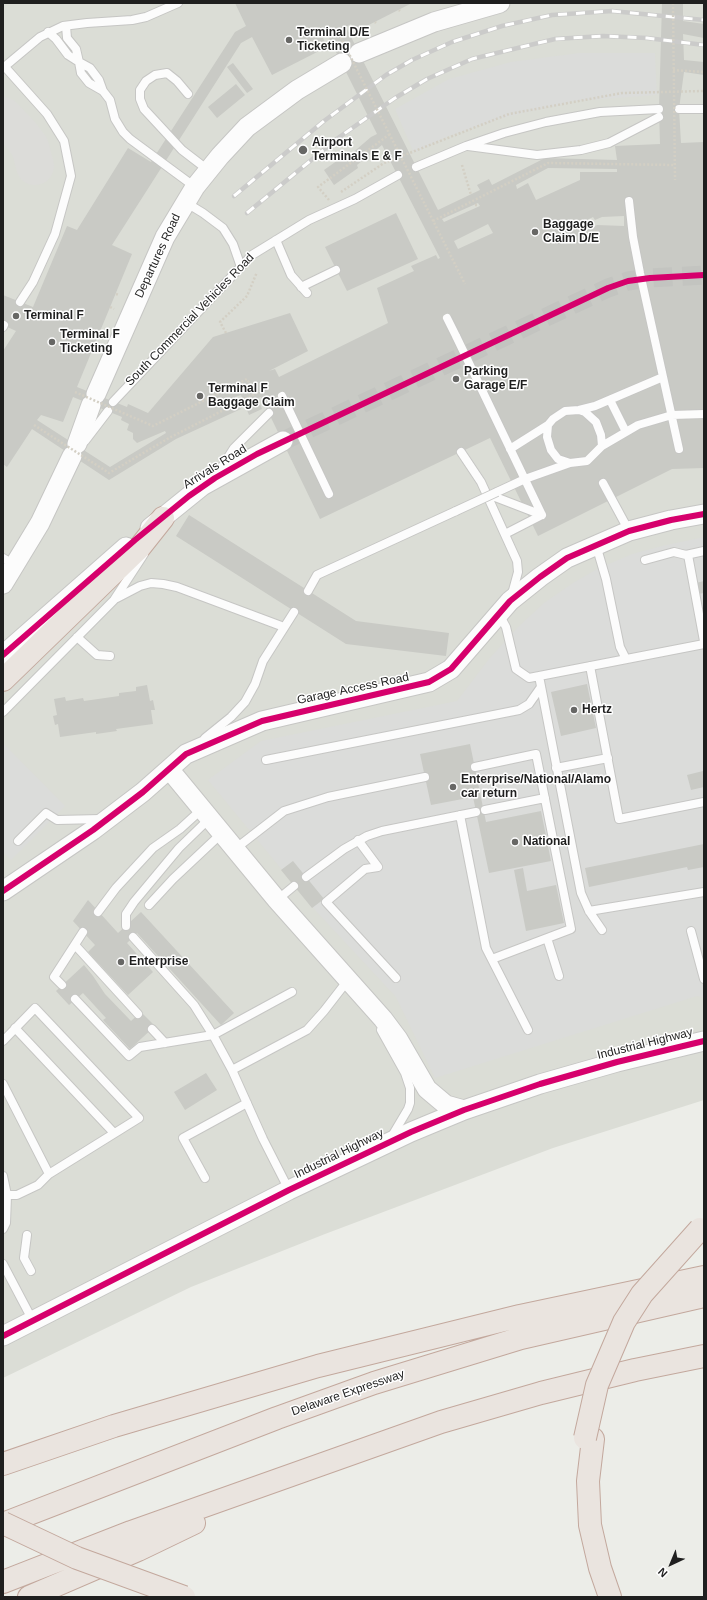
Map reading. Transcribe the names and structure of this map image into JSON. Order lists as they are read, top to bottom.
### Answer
{
  "streets": {
    "highway": ["Delaware Expressway"],
    "street": [
      "Departures Road",
      "Arrivals Road",
      "Garage Access Road",
      "Industrial Highway"
    ],
    "lane": ["South Commercial Vehicles Road"]
  },
  "places": [
    "Terminal D/E Ticketing",
    "Airport Terminals E & F",
    "Baggage Claim D/E",
    "Terminal F",
    "Terminal F Ticketing",
    "Parking Garage E/F",
    "Terminal F Baggage Claim",
    "Hertz",
    "Enterprise/National/Alamo car return",
    "National",
    "Enterprise"
  ],
  "north": "bottom left"
}
